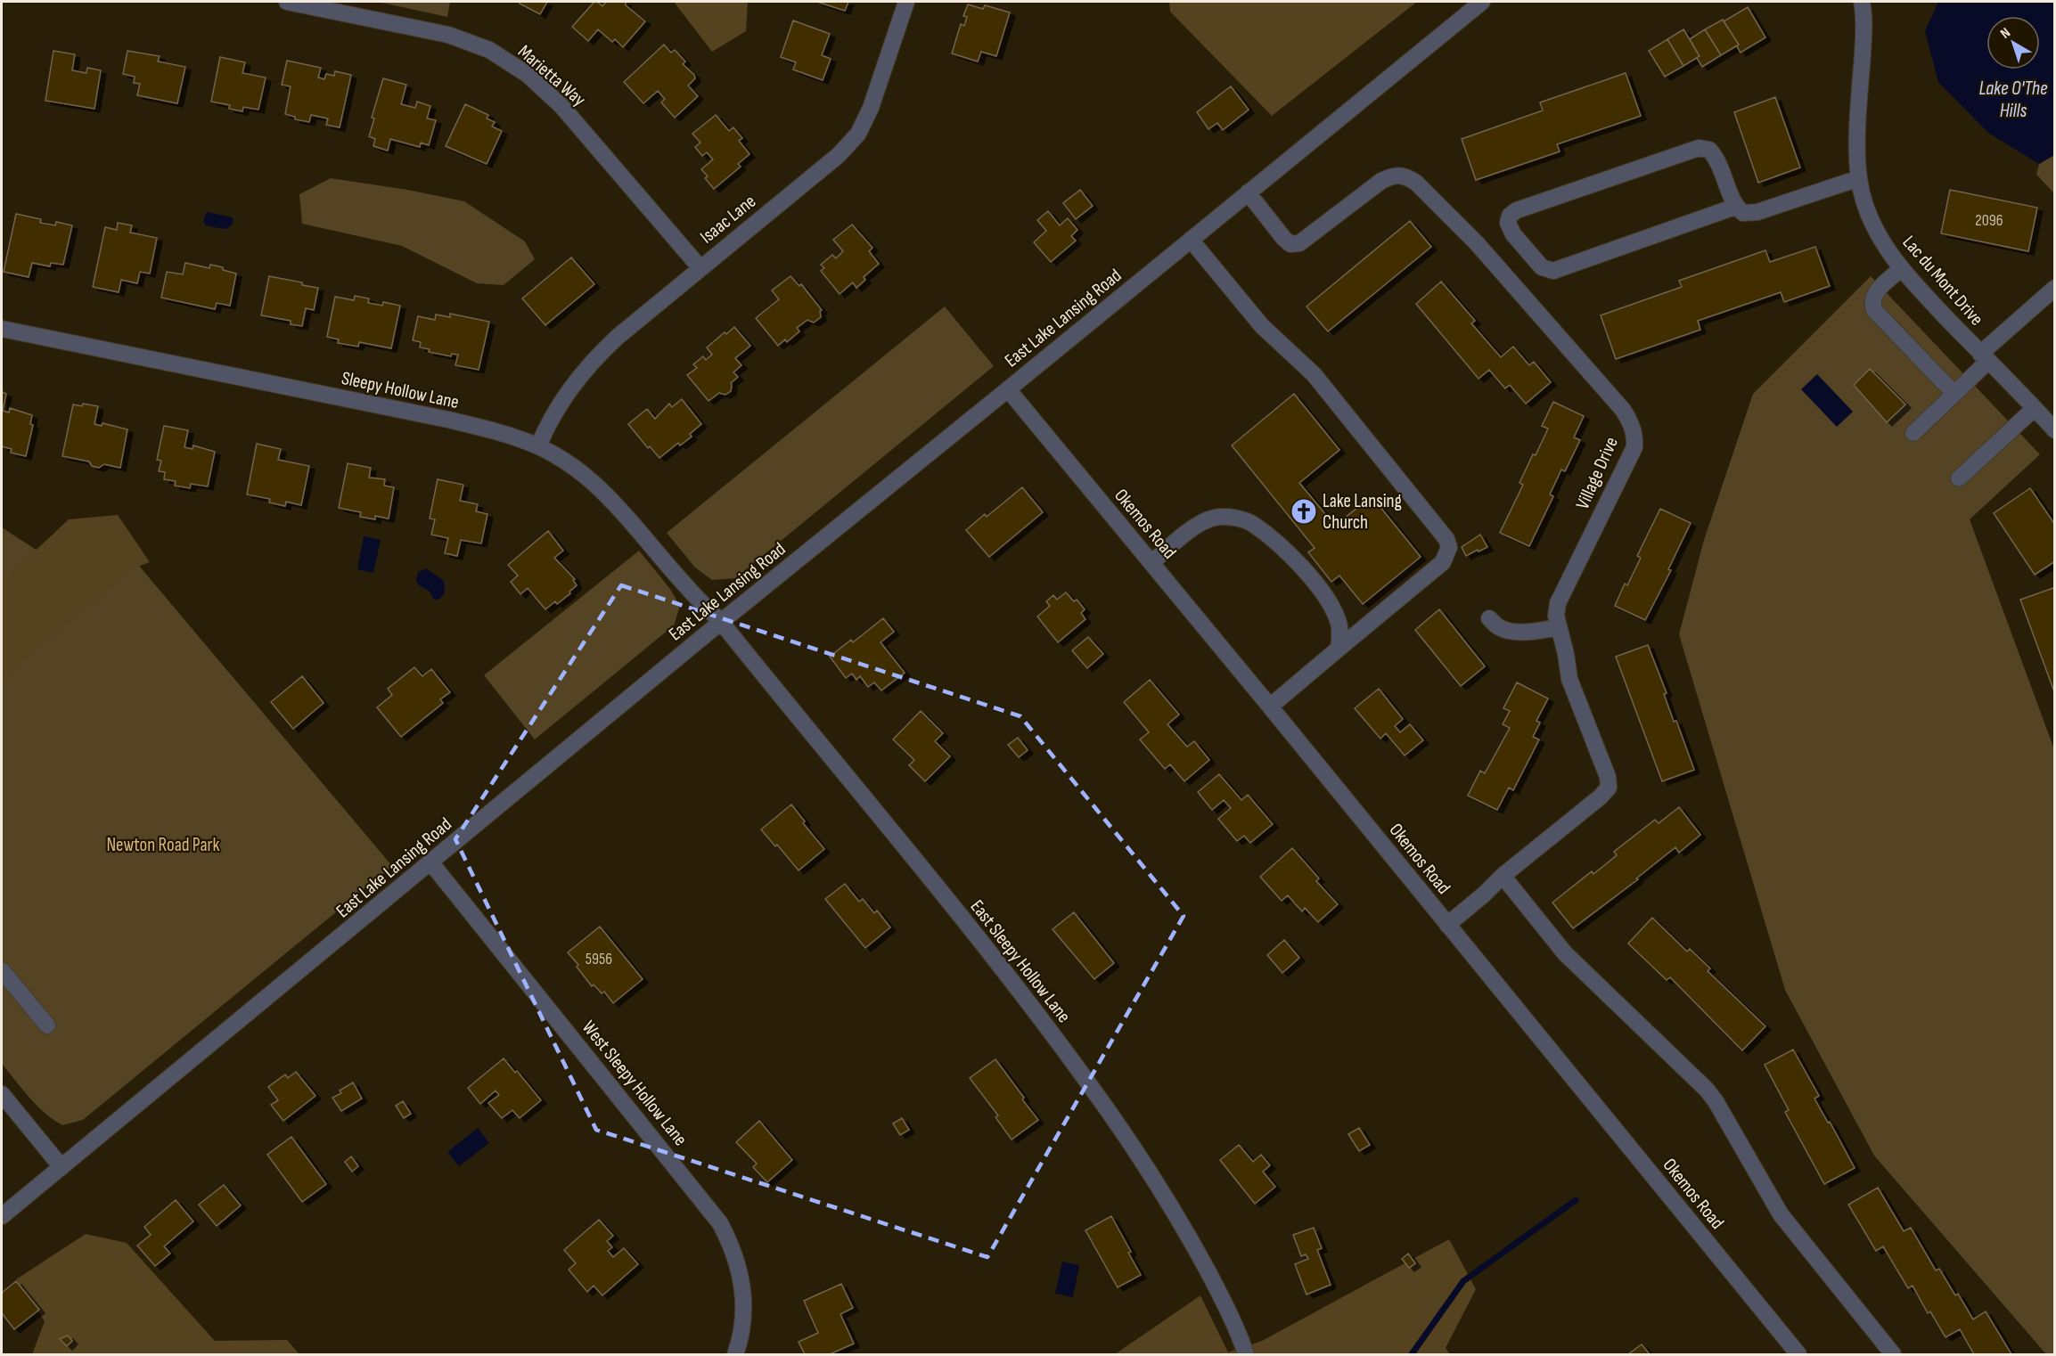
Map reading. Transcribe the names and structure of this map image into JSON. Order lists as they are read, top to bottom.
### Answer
{
  "streets": {
    "street": [
      "Marietta Way",
      "Isaac Lane",
      "Lac du Mont Drive",
      "East Lake Lansing Road",
      "Sleepy Hollow Lane",
      "Village Drive",
      "Okemos Road",
      "East Sleepy Hollow Lane",
      "West Sleepy Hollow Lane"
    ]
  },
  "crossings": [
    ["Marietta Way", "Isaac Lane"],
    ["Isaac Lane", "Sleepy Hollow Lane"],
    ["East Lake Lansing Road", "Sleepy Hollow Lane"],
    ["East Lake Lansing Road", "Village Drive"],
    ["East Lake Lansing Road", "Okemos Road"],
    ["East Lake Lansing Road", "East Sleepy Hollow Lane"],
    ["East Lake Lansing Road", "West Sleepy Hollow Lane"],
    ["Sleepy Hollow Lane", "East Sleepy Hollow Lane"],
    ["Village Drive", "Okemos Road"]
  ],
  "water": ["Lake O'The Hills"],
  "parks": ["Newton Road Park"],
  "places": {
    "church": ["Lake Lansing Church"]
  },
  "house_numbers": ["2096", "5956"],
  "north": "top left"
}
